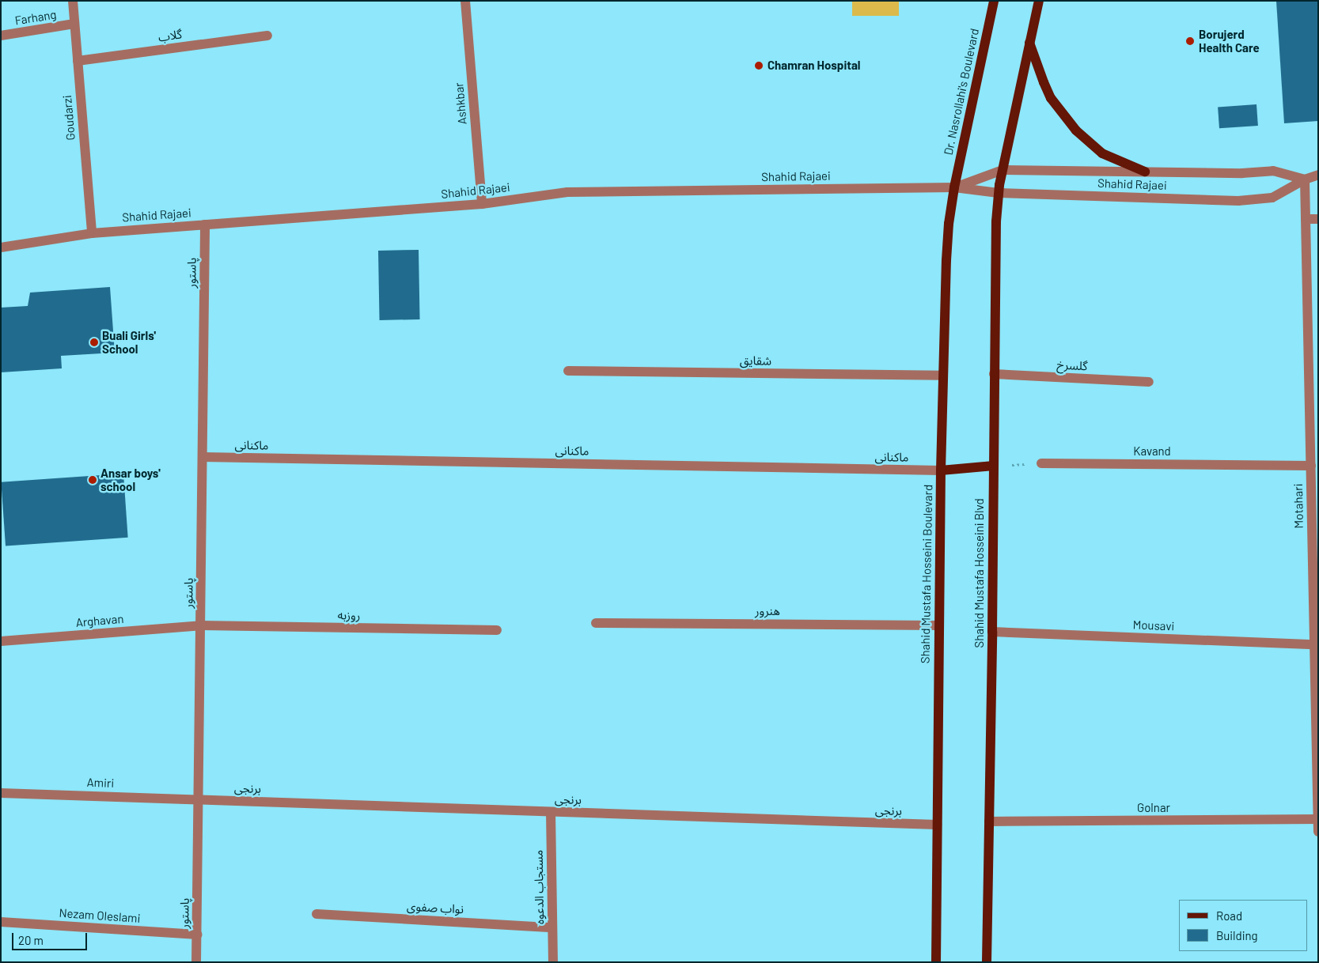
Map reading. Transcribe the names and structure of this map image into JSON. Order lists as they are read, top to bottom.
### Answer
{
  "streets": {
    "main road": ["Dr. Nasrollahi's Boulevard", "Shahid Mustafa Hosseini Blvd", "Shahid Mustafa Hosseini Boulevard"],
    "street": [
      "Farhang",
      "گلاب",
      "Ashkbar",
      "Goudarzi",
      "Shahid Rajaei",
      "پاستور",
      "شقایق",
      "گلسرخ",
      "ماکنانی",
      "Kavand",
      "Motahari",
      "هنرور",
      "روزبه",
      "Arghavan",
      "Mousavi",
      "Amiri",
      "برنجی",
      "Golnar",
      "مستجاب الدعوه",
      "نواب صفوی",
      "Nezam Oleslami"
    ]
  },
  "crossings": [
    ["Farhang", "Goudarzi"],
    ["گلاب", "Goudarzi"],
    ["Dr. Nasrollahi's Boulevard", "Shahid Rajaei"],
    ["Dr. Nasrollahi's Boulevard", "Shahid Mustafa Hosseini Boulevard"],
    ["Ashkbar", "Shahid Rajaei"],
    ["Goudarzi", "Shahid Rajaei"],
    ["Shahid Rajaei", "پاستور"],
    ["Shahid Rajaei", "Motahari"],
    ["Shahid Rajaei", "Shahid Mustafa Hosseini Blvd"],
    ["Shahid Rajaei", "Shahid Mustafa Hosseini Boulevard"],
    ["پاستور", "ماکنانی"],
    ["پاستور", "روزبه"],
    ["پاستور", "Arghavan"],
    ["پاستور", "Amiri"],
    ["پاستور", "برنجی"],
    ["پاستور", "Nezam Oleslami"],
    ["شقایق", "Shahid Mustafa Hosseini Boulevard"],
    ["گلسرخ", "Shahid Mustafa Hosseini Blvd"],
    ["ماکنانی", "Shahid Mustafa Hosseini Boulevard"],
    ["Kavand", "Motahari"],
    ["Motahari", "Mousavi"],
    ["Motahari", "Golnar"],
    ["Shahid Mustafa Hosseini Blvd", "Mousavi"],
    ["Shahid Mustafa Hosseini Blvd", "Golnar"],
    ["Shahid Mustafa Hosseini Boulevard", "هنرور"],
    ["Shahid Mustafa Hosseini Boulevard", "برنجی"],
    ["روزبه", "Arghavan"],
    ["Amiri", "برنجی"],
    ["برنجی", "مستجاب الدعوه"],
    ["مستجاب الدعوه", "نواب صفوی"]
  ],
  "places": [
    "Borujerd Health Care",
    "Chamran Hospital",
    "Buali Girls' School",
    "Ansar boys' school"
  ],
  "legend": ["Road", "Building"],
  "scale_bar": "20 m"
}
